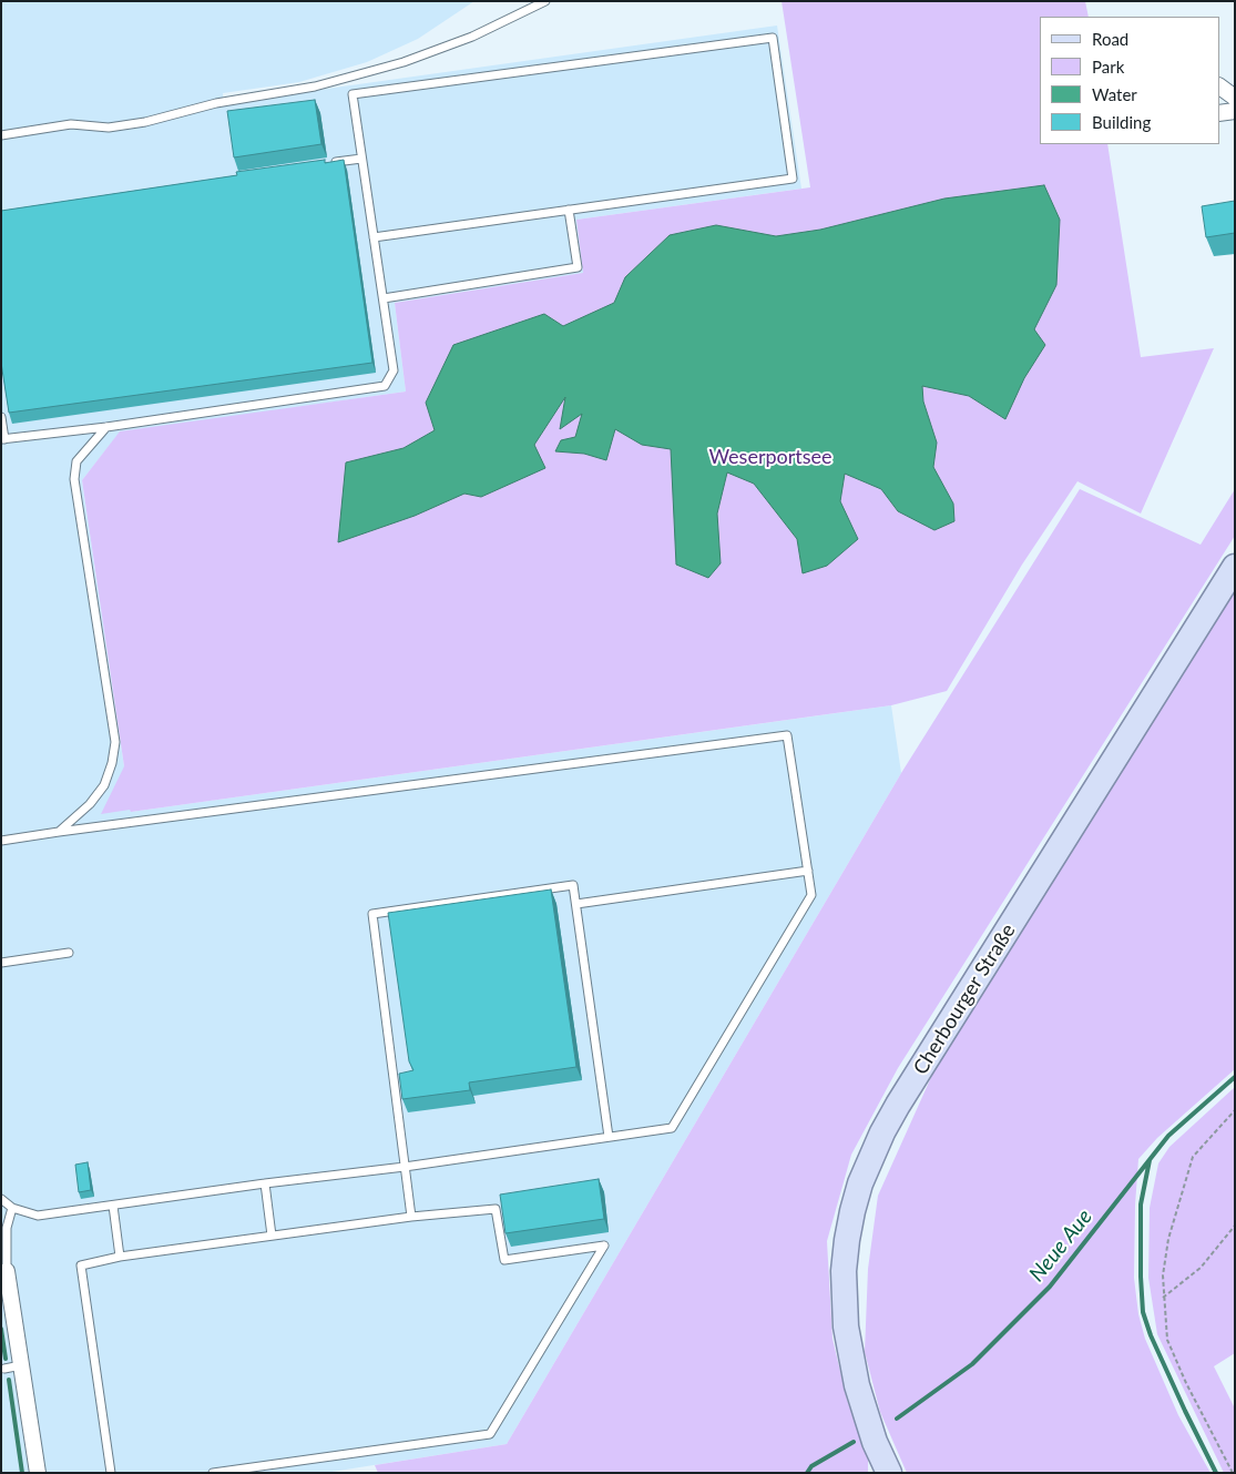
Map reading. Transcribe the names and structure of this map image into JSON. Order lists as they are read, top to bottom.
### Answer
{
  "streets": {
    "main road": ["Cherbourger Straße"]
  },
  "water": ["Neue Aue"],
  "parks": ["Weserportsee"],
  "legend": [
    "Road",
    "Park",
    "Water",
    "Building"
  ]
}
